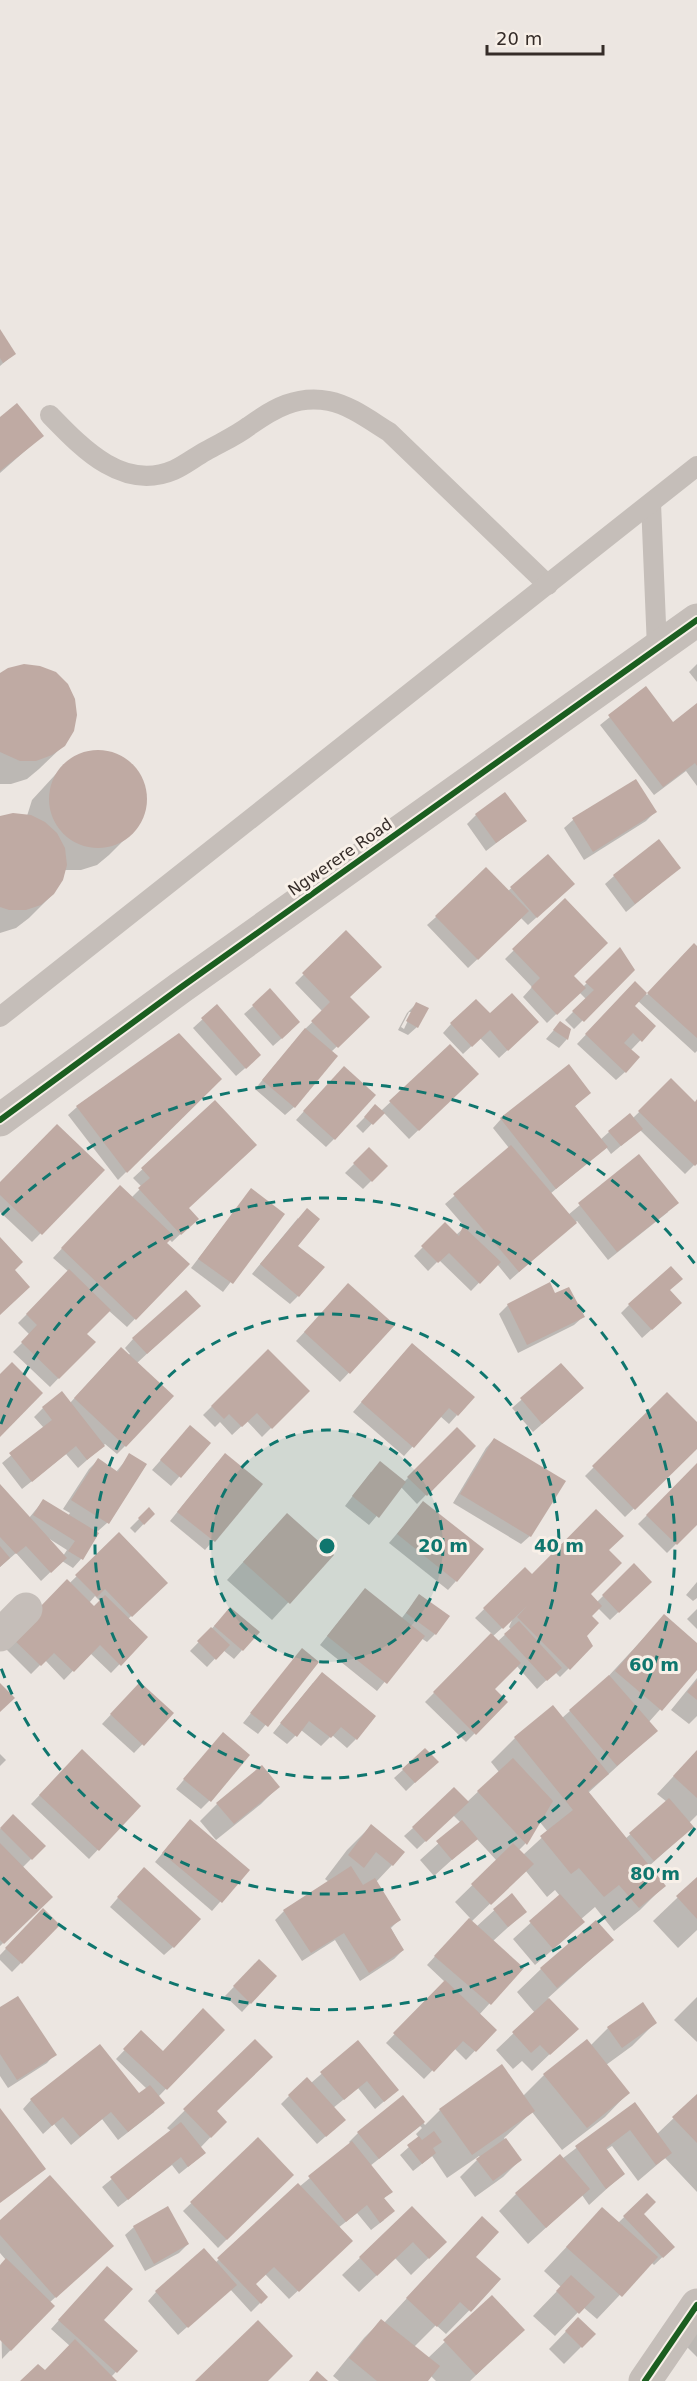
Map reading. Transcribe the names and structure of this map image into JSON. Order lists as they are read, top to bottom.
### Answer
{
  "streets": {
    "street": ["Ngwerere Road"]
  },
  "scale_bar": "20 m",
  "rings": [
    "20 m",
    "40 m",
    "60 m",
    "80 m"
  ]
}
